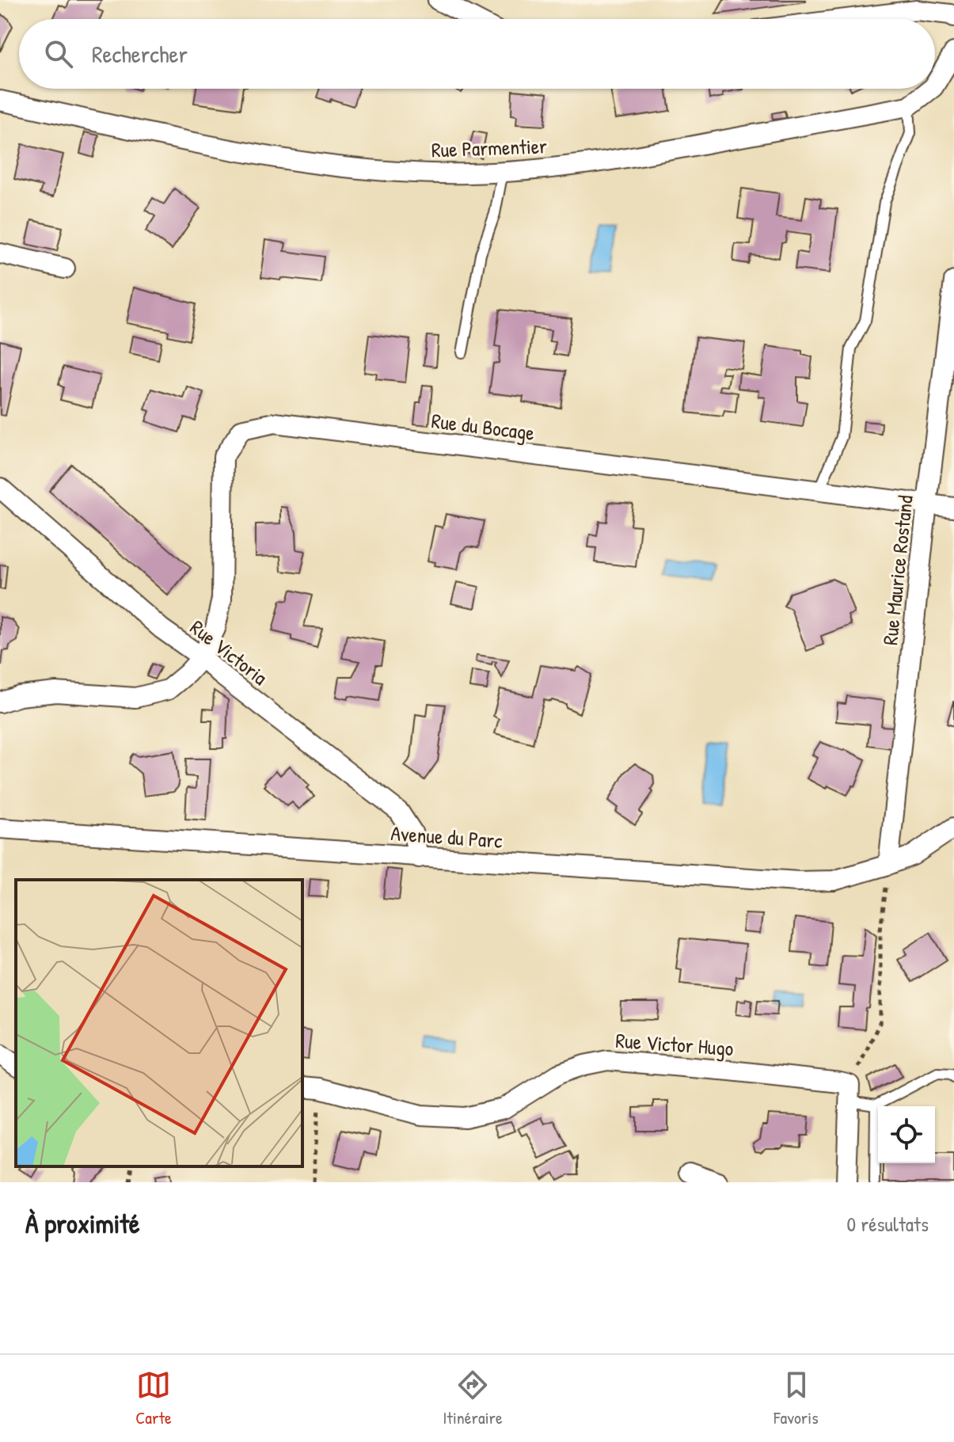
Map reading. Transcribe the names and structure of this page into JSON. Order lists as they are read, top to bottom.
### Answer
{
  "streets": {
    "street": [
      "Rue Parmentier",
      "Rue du Bocage",
      "Rue Maurice Rostand",
      "Rue Victoria",
      "Avenue du Parc",
      "Rue Victor Hugo"
    ]
  },
  "crossings": [
    ["Rue du Bocage", "Rue Maurice Rostand"],
    ["Rue du Bocage", "Rue Victoria"],
    ["Rue Maurice Rostand", "Avenue du Parc"],
    ["Rue Victoria", "Avenue du Parc"]
  ],
  "page": {
    "search": "Rechercher",
    "heading": ["À proximité", "0 résultats"],
    "nav": ["Carte", "Itinéraire", "Favoris"]
  }
}
